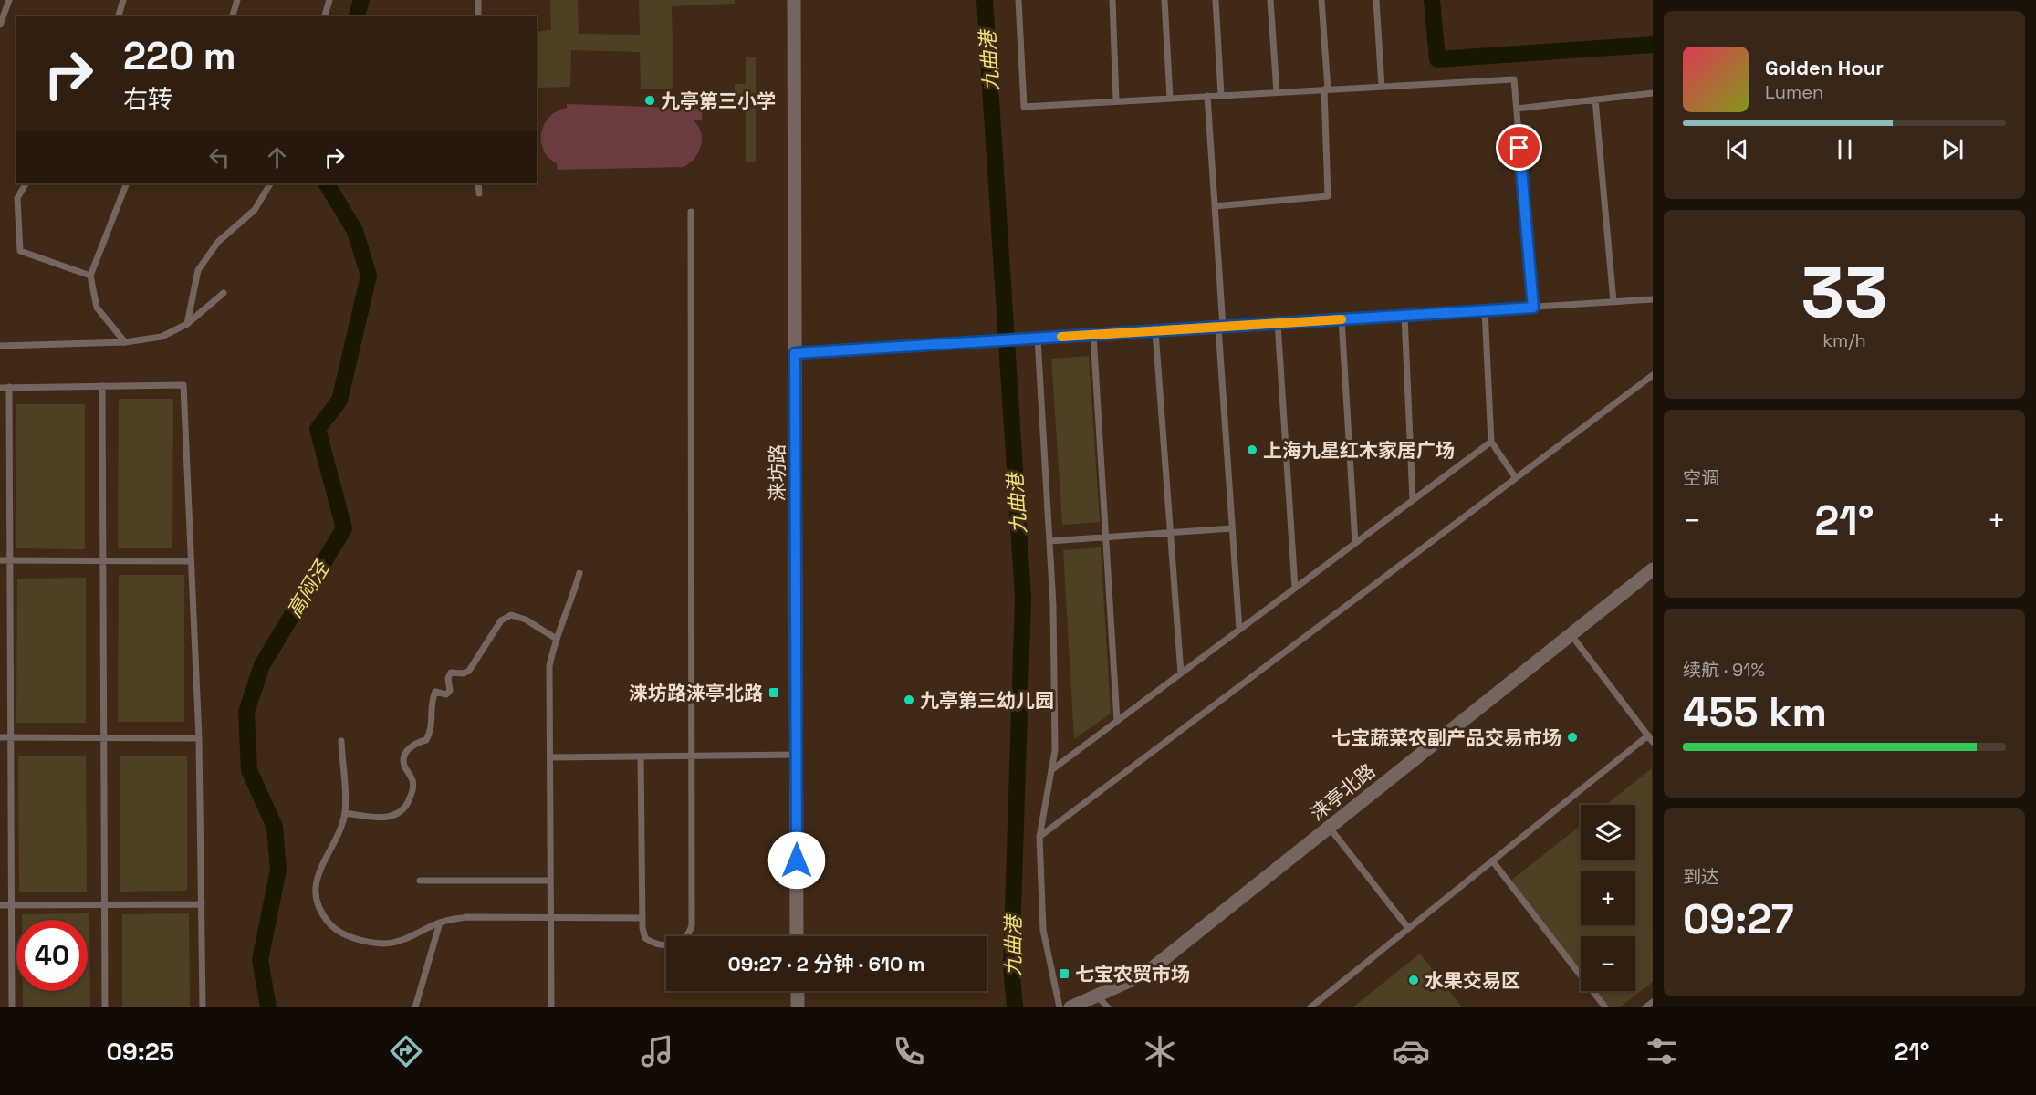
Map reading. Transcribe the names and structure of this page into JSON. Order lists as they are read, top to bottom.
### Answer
{
  "streets": {
    "street": ["涞坊路", "涞亭北路"]
  },
  "water": ["九曲港", "高闷泾"],
  "places": {
    "other": [
      "九亭第三小学",
      "上海九星红木家居广场",
      "九亭第三幼儿园",
      "七宝蔬菜农副产品交易市场",
      "水果交易区"
    ],
    "transit": ["涞坊路涞亭北路", "七宝农贸市场"]
  },
  "page": {
    "turn": ["220 m", "右转"],
    "song": ["Golden Hour", "Lumen"],
    "tile": [
      ["33", "km/h"],
      "空调",
      ["续航 · 91%", "455 km"],
      ["到达", "09:27"]
    ],
    "heat": ["−", "21°", "+"],
    "map_buttons": ["+", "−"],
    "limit": "40",
    "trip": "09:27 · 2 分钟 · 610 m",
    "tabs": ["09:25", "21°"]
  }
}
